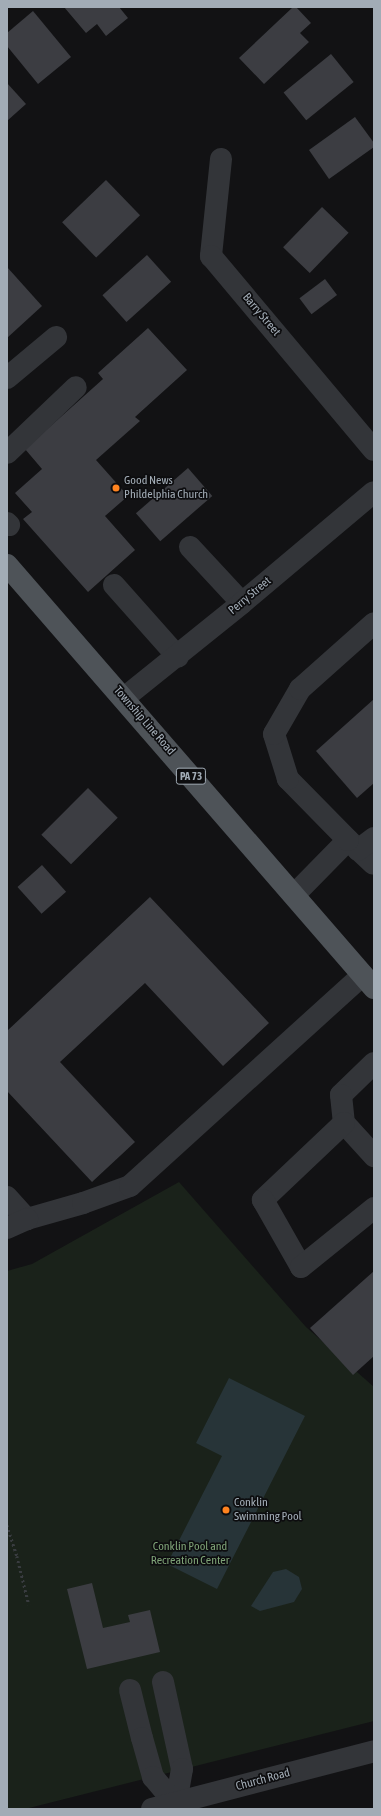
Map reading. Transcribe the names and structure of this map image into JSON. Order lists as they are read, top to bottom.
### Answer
{
  "streets": {
    "main road": ["Township Line Road", "PA 73"],
    "street": ["Barry Street", "Perry Street", "Church Road"]
  },
  "crossings": [
    ["Perry Street", "Township Line Road"]
  ],
  "parks": ["Conklin Pool and Recreation Center"],
  "places": ["Good News Phildelphia Church", "Conklin Swimming Pool"]
}
